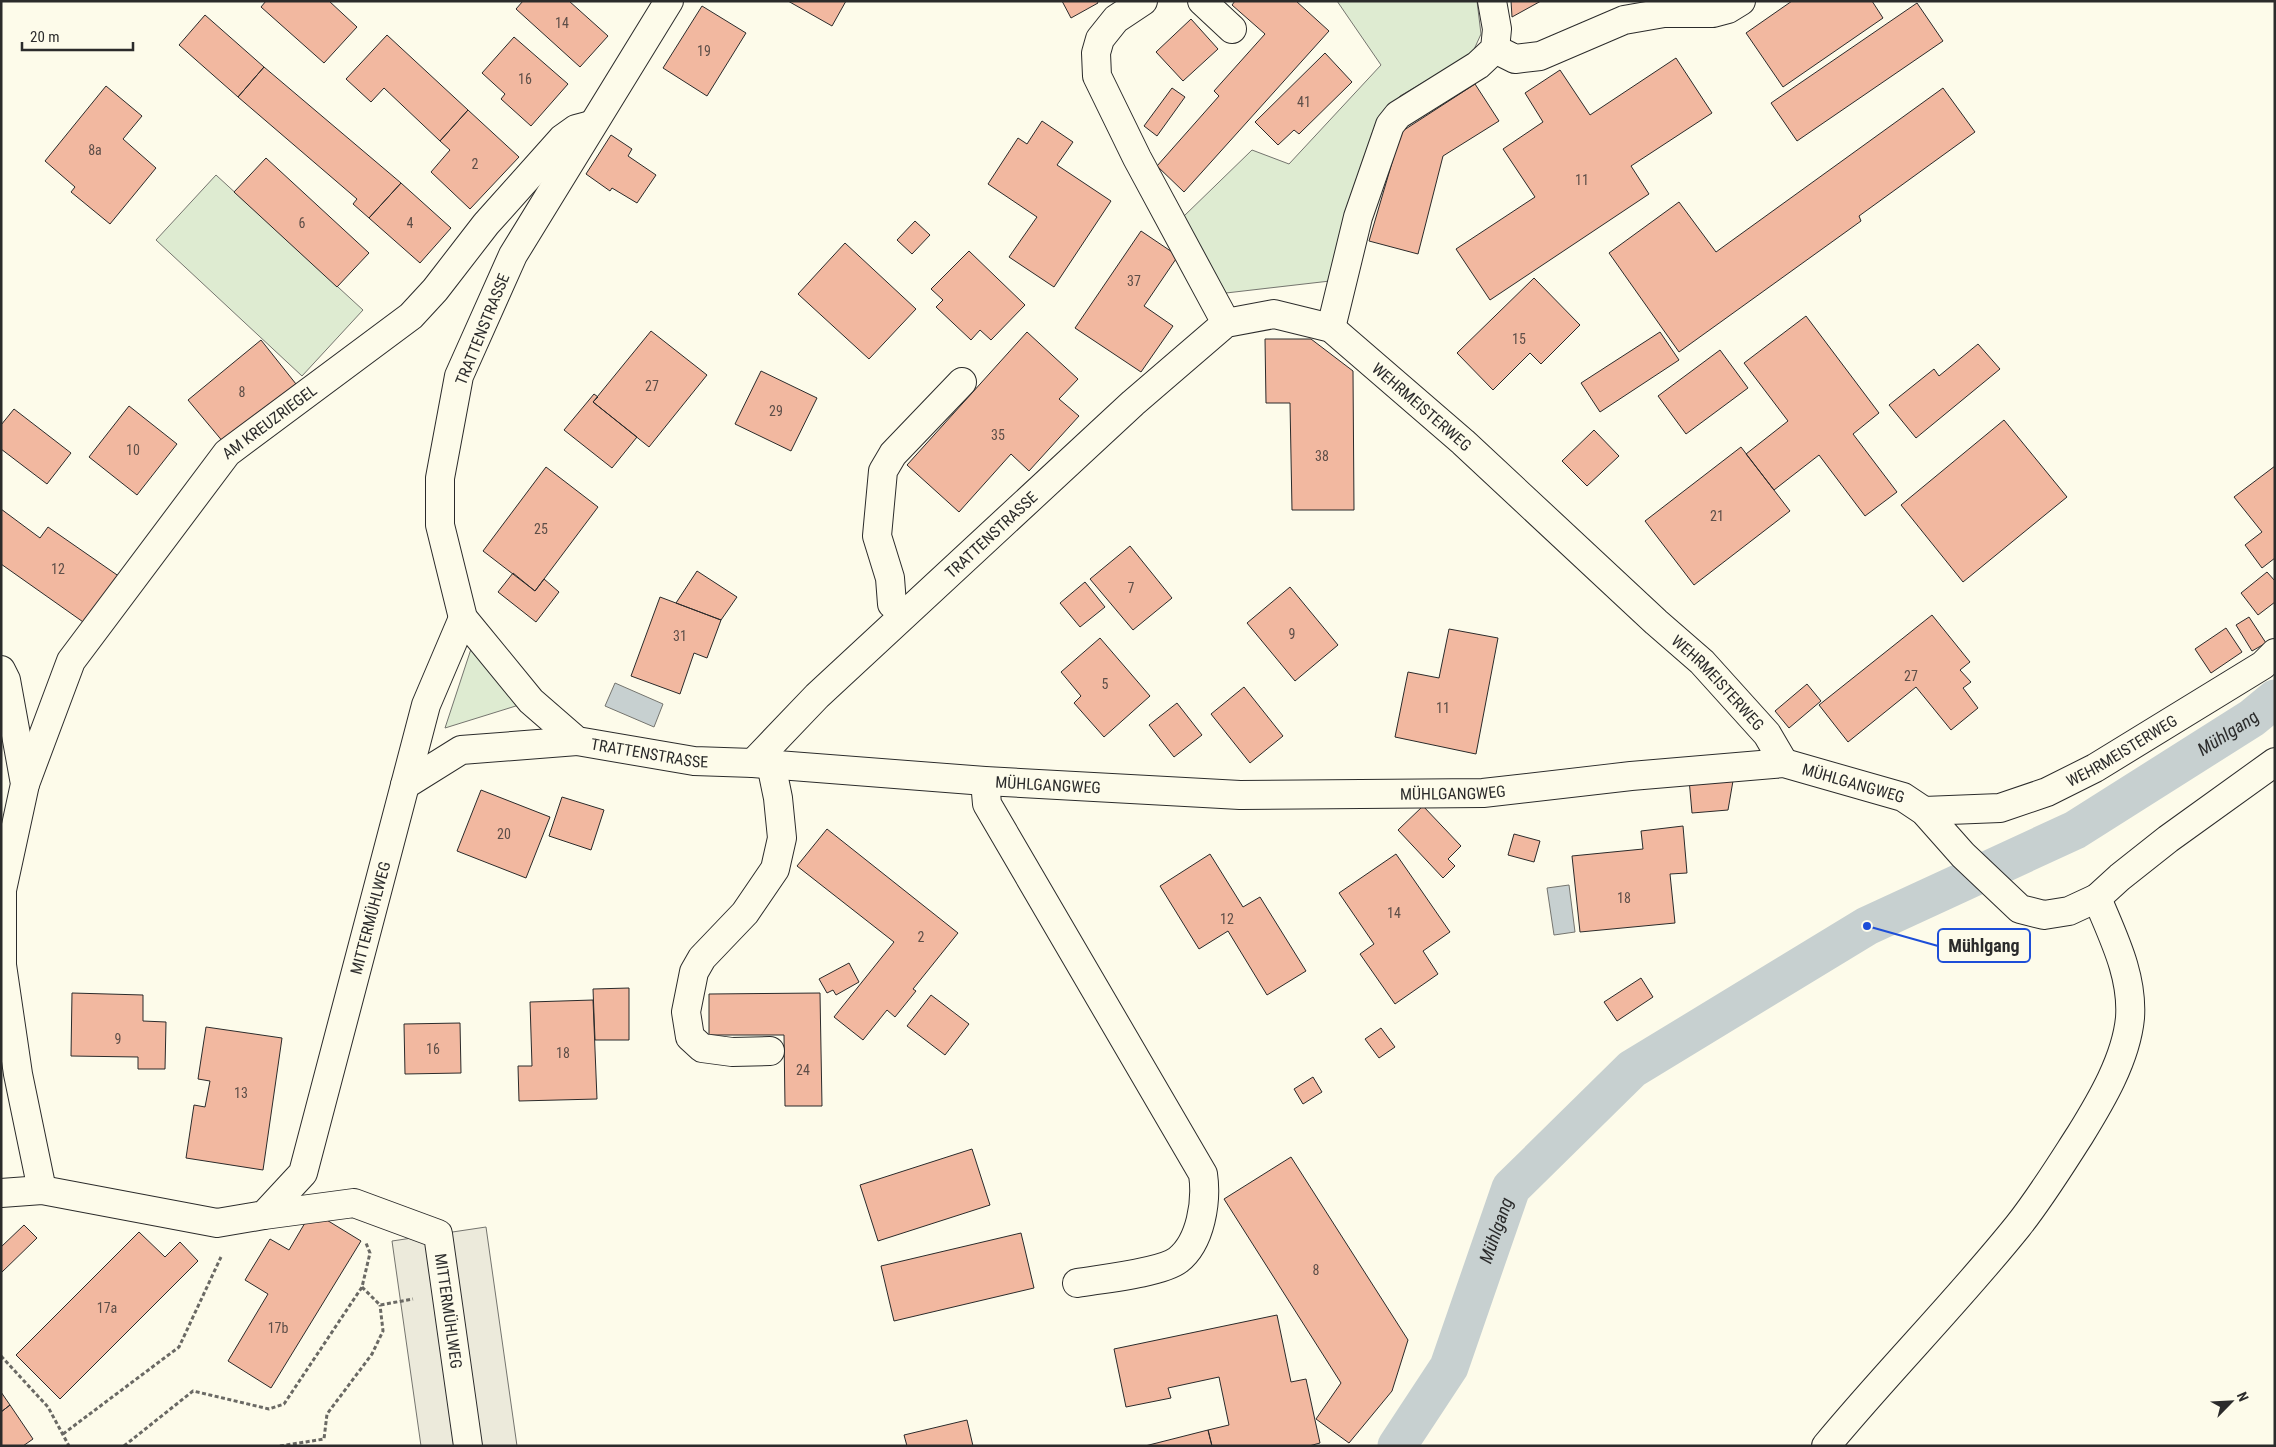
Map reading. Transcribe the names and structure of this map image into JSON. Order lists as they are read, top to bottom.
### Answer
{
  "streets": {
    "street": [
      "TRATTENSTRASSE",
      "WEHRMEISTERWEG",
      "AM KREUZRIEGEL",
      "MÜHLGANGWEG",
      "MITTERMÜHLWEG"
    ]
  },
  "crossings": [
    ["TRATTENSTRASSE", "WEHRMEISTERWEG"],
    ["TRATTENSTRASSE", "AM KREUZRIEGEL"],
    ["TRATTENSTRASSE", "MÜHLGANGWEG"],
    ["TRATTENSTRASSE", "MITTERMÜHLWEG"],
    ["WEHRMEISTERWEG", "MÜHLGANGWEG"],
    ["AM KREUZRIEGEL", "MITTERMÜHLWEG"]
  ],
  "water": ["Mühlgang"],
  "places": ["Mühlgang"],
  "house_numbers": [
    "14",
    "19",
    "16",
    "41",
    "8a",
    "2",
    "11",
    "6",
    "4",
    "37",
    "15",
    "27",
    "8",
    "29",
    "35",
    "10",
    "38",
    "21",
    "25",
    "12",
    "7",
    "9",
    "31",
    "27",
    "5",
    "11",
    "20",
    "18",
    "14",
    "12",
    "2",
    "9",
    "16",
    "18",
    "24",
    "13",
    "8",
    "17a",
    "17b"
  ],
  "scale_bar": "20 m",
  "north": "top right"
}
